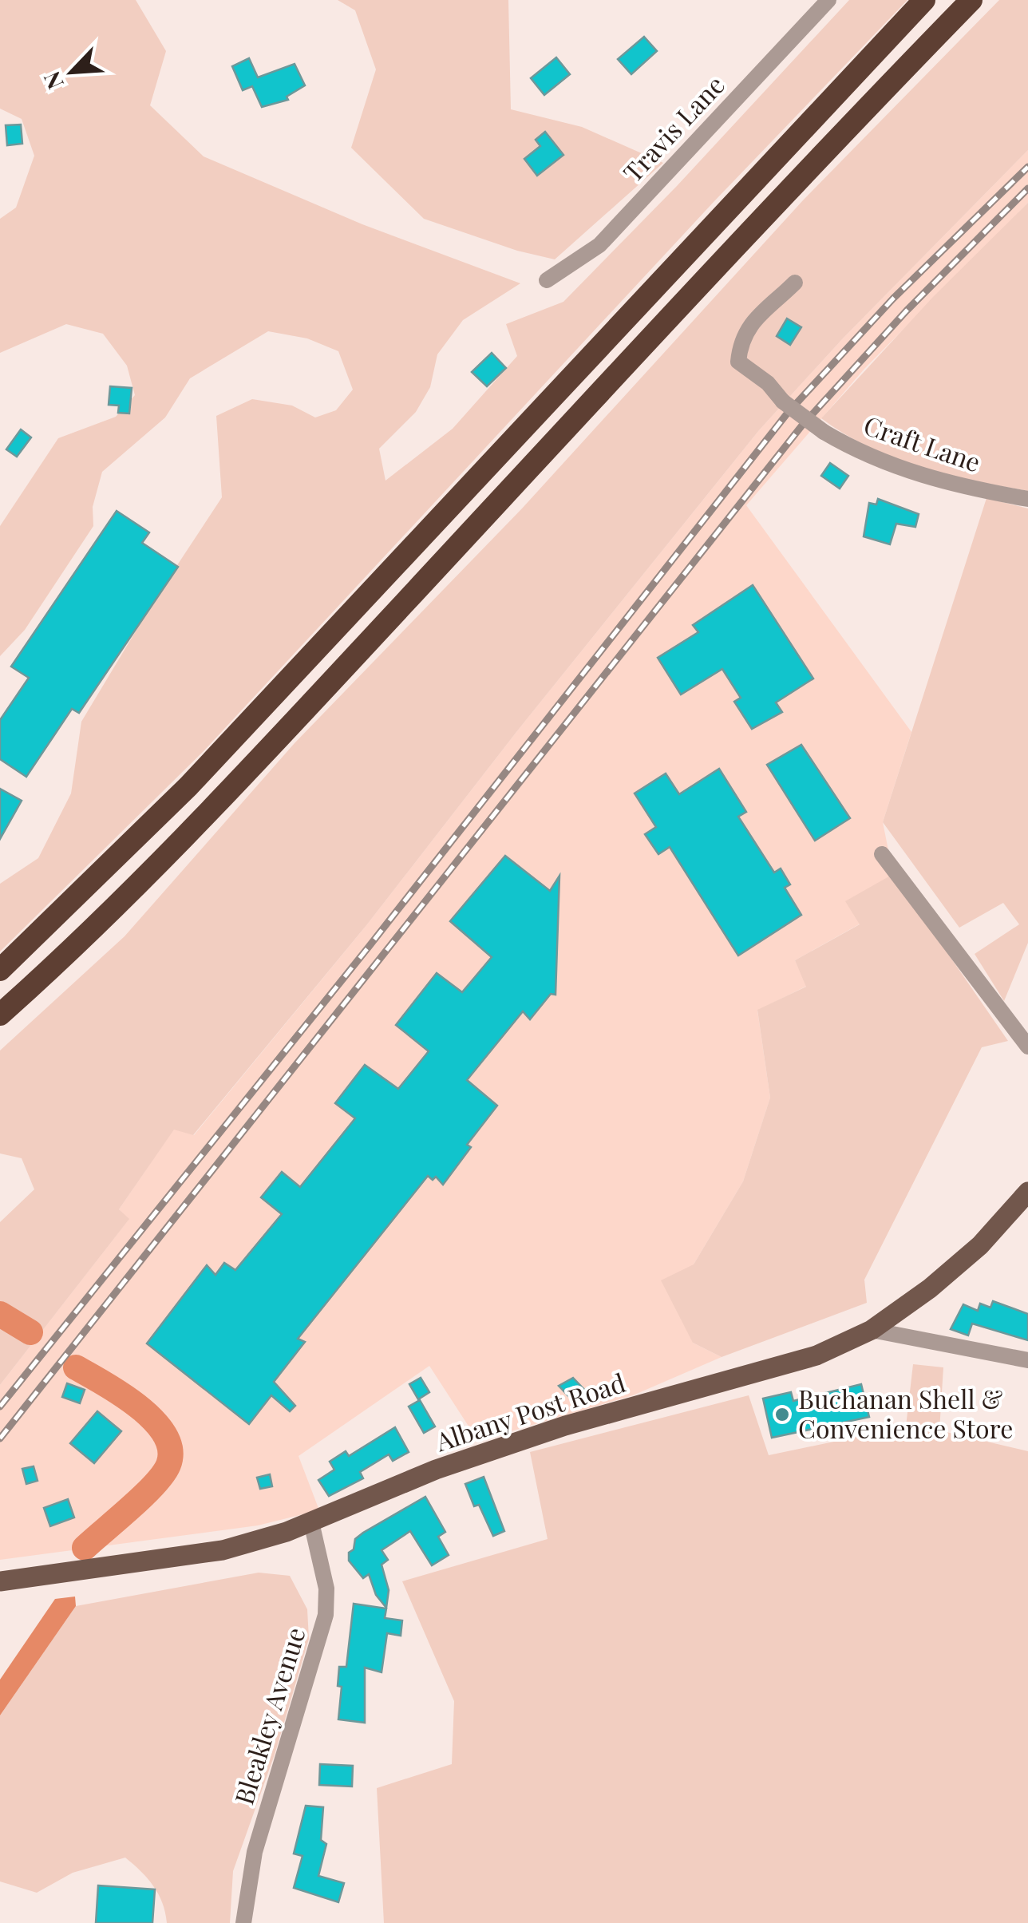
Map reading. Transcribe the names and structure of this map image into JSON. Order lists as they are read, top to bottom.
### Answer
{
  "streets": {
    "main road": ["Albany Post Road"],
    "street": ["Travis Lane", "Craft Lane", "Bleakley Avenue"]
  },
  "crossings": [
    ["Albany Post Road", "Bleakley Avenue"]
  ],
  "places": ["Buchanan Shell & Convenience Store"],
  "north": "bottom left"
}
